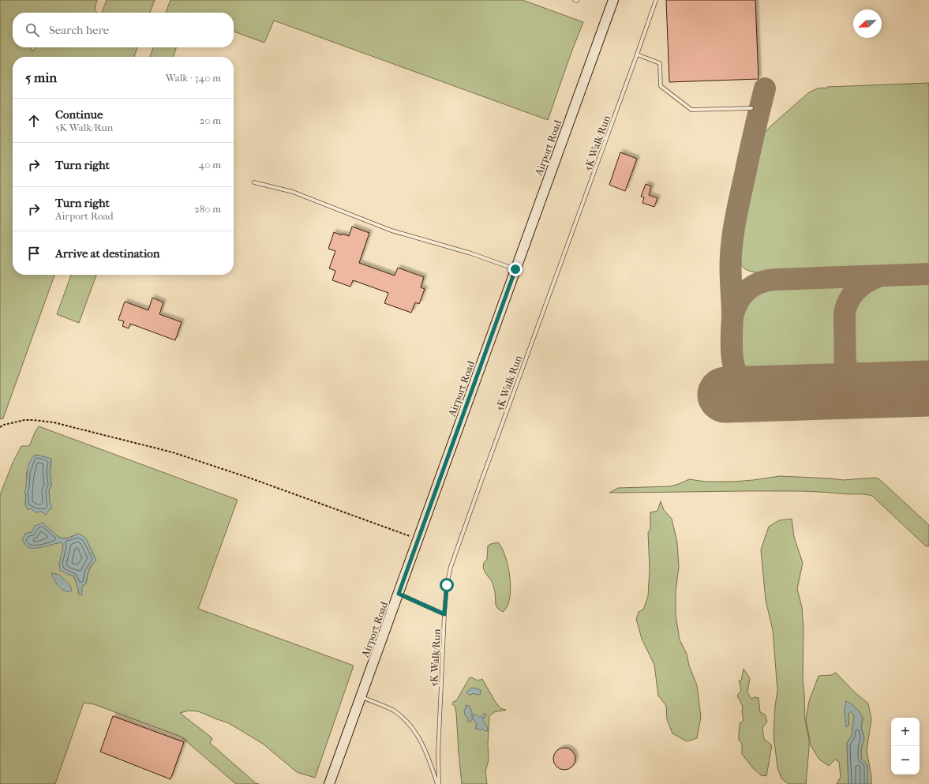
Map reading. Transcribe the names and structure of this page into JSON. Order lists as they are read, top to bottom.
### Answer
{
  "streets": {
    "main road": ["Airport Road"],
    "lane": ["5K Walk/Run"]
  },
  "north": "bottom left",
  "page": {
    "search": "Search here",
    "heading": ["5 min", "Walk · 340 m"],
    "list": [
      ["Continue", "5K Walk/Run", "20 m"],
      ["Turn right", "40 m"],
      ["Turn right", "Airport Road", "280 m"],
      "Arrive at destination"
    ],
    "map_buttons": ["+", "−"]
  }
}
